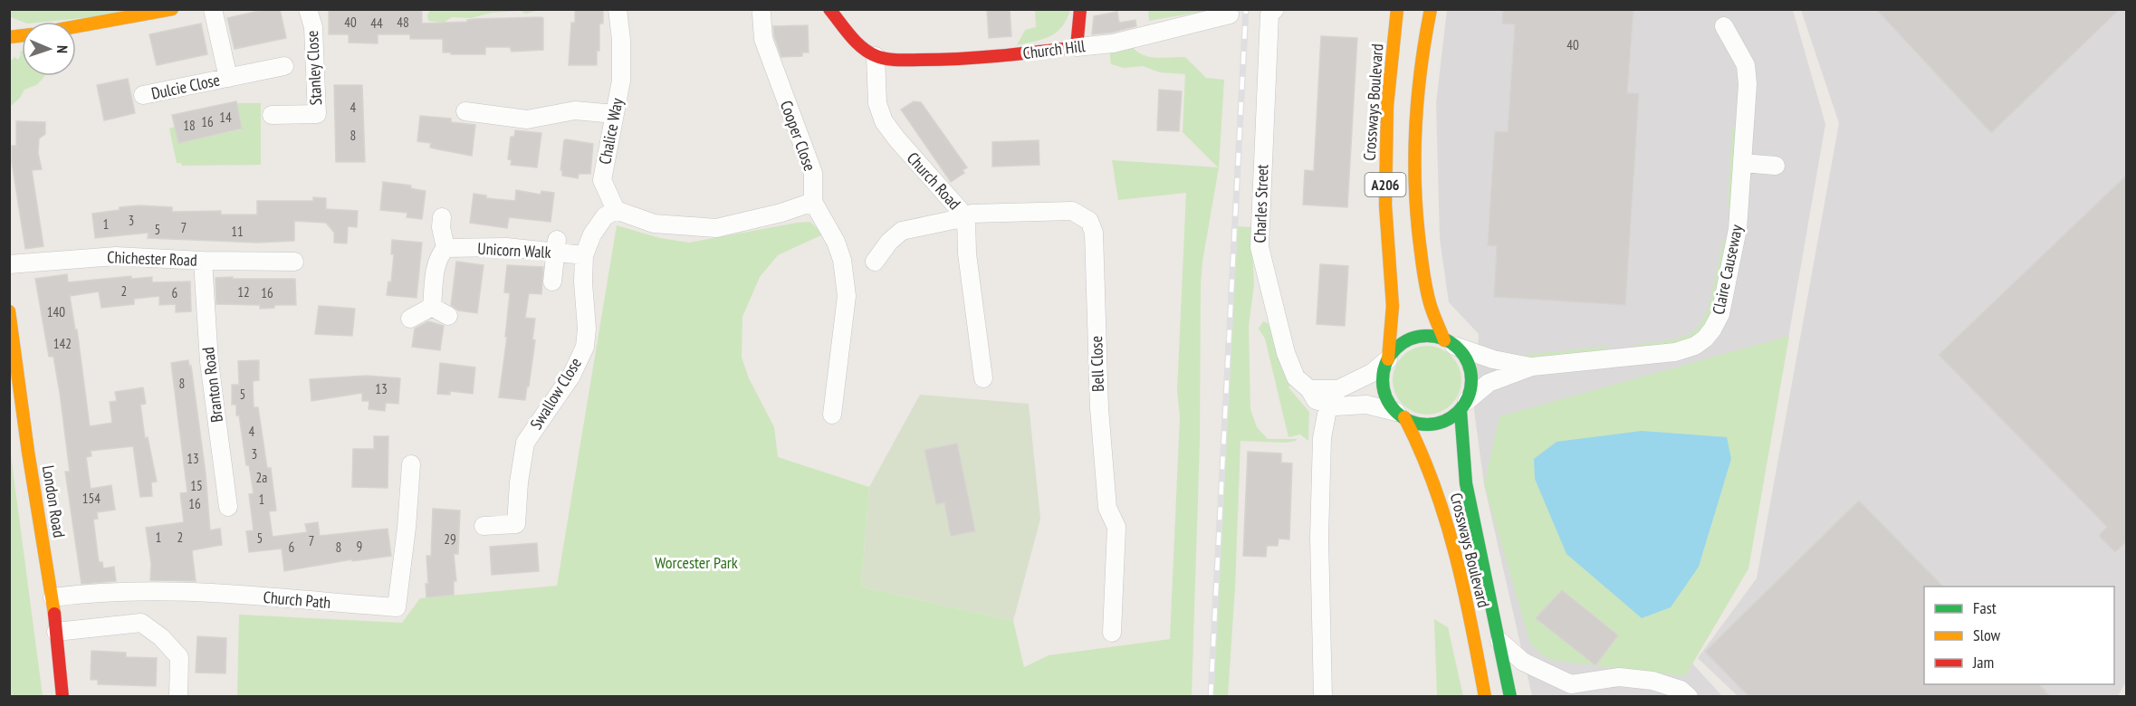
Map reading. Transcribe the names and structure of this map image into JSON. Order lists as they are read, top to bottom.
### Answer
{
  "streets": {
    "main road": [
      "Church Hill",
      "Crossways Boulevard",
      "A206",
      "London Road"
    ],
    "street": [
      "Stanley Close",
      "Dulcie Close",
      "Chalice Way",
      "Cooper Close",
      "Church Road",
      "Charles Street",
      "Unicorn Walk",
      "Chichester Road",
      "Claire Causeway",
      "Bell Close",
      "Branton Road",
      "Swallow Close",
      "Church Path"
    ]
  },
  "crossings": [
    ["Church Hill", "Church Road"],
    ["Crossways Boulevard", "A206"],
    ["Crossways Boulevard", "Claire Causeway"],
    ["Chalice Way", "Swallow Close"],
    ["Church Road", "Bell Close"],
    ["A206", "Claire Causeway"],
    ["Unicorn Walk", "Swallow Close"],
    ["Chichester Road", "Branton Road"],
    ["London Road", "Church Path"]
  ],
  "parks": ["Worcester Park"],
  "house_numbers": [
    "40",
    "48",
    "44",
    "40",
    "4",
    "14",
    "16",
    "18",
    "8",
    "3",
    "1",
    "7",
    "5",
    "11",
    "2",
    "12",
    "6",
    "16",
    "140",
    "142",
    "8",
    "13",
    "5",
    "4",
    "3",
    "13",
    "2a",
    "15",
    "154",
    "1",
    "16",
    "1",
    "2",
    "5",
    "29",
    "7",
    "9",
    "6",
    "8"
  ],
  "legend": ["Fast", "Slow", "Jam"],
  "north": "right"
}
